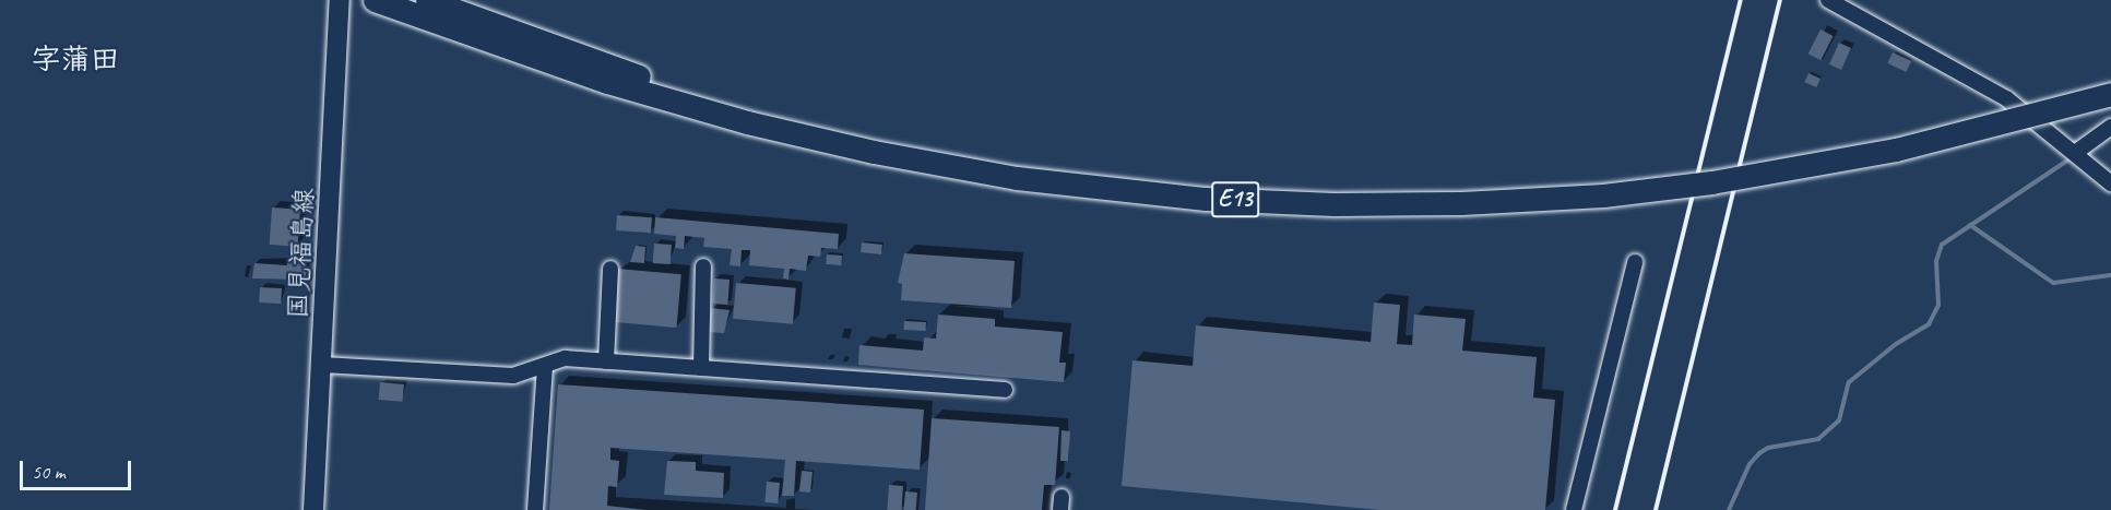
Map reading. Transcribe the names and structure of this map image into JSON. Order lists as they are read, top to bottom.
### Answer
{
  "streets": {
    "highway": ["E13"],
    "main road": ["国見福島線"]
  },
  "districts": ["字蒲田"],
  "scale_bar": "50 m"
}
